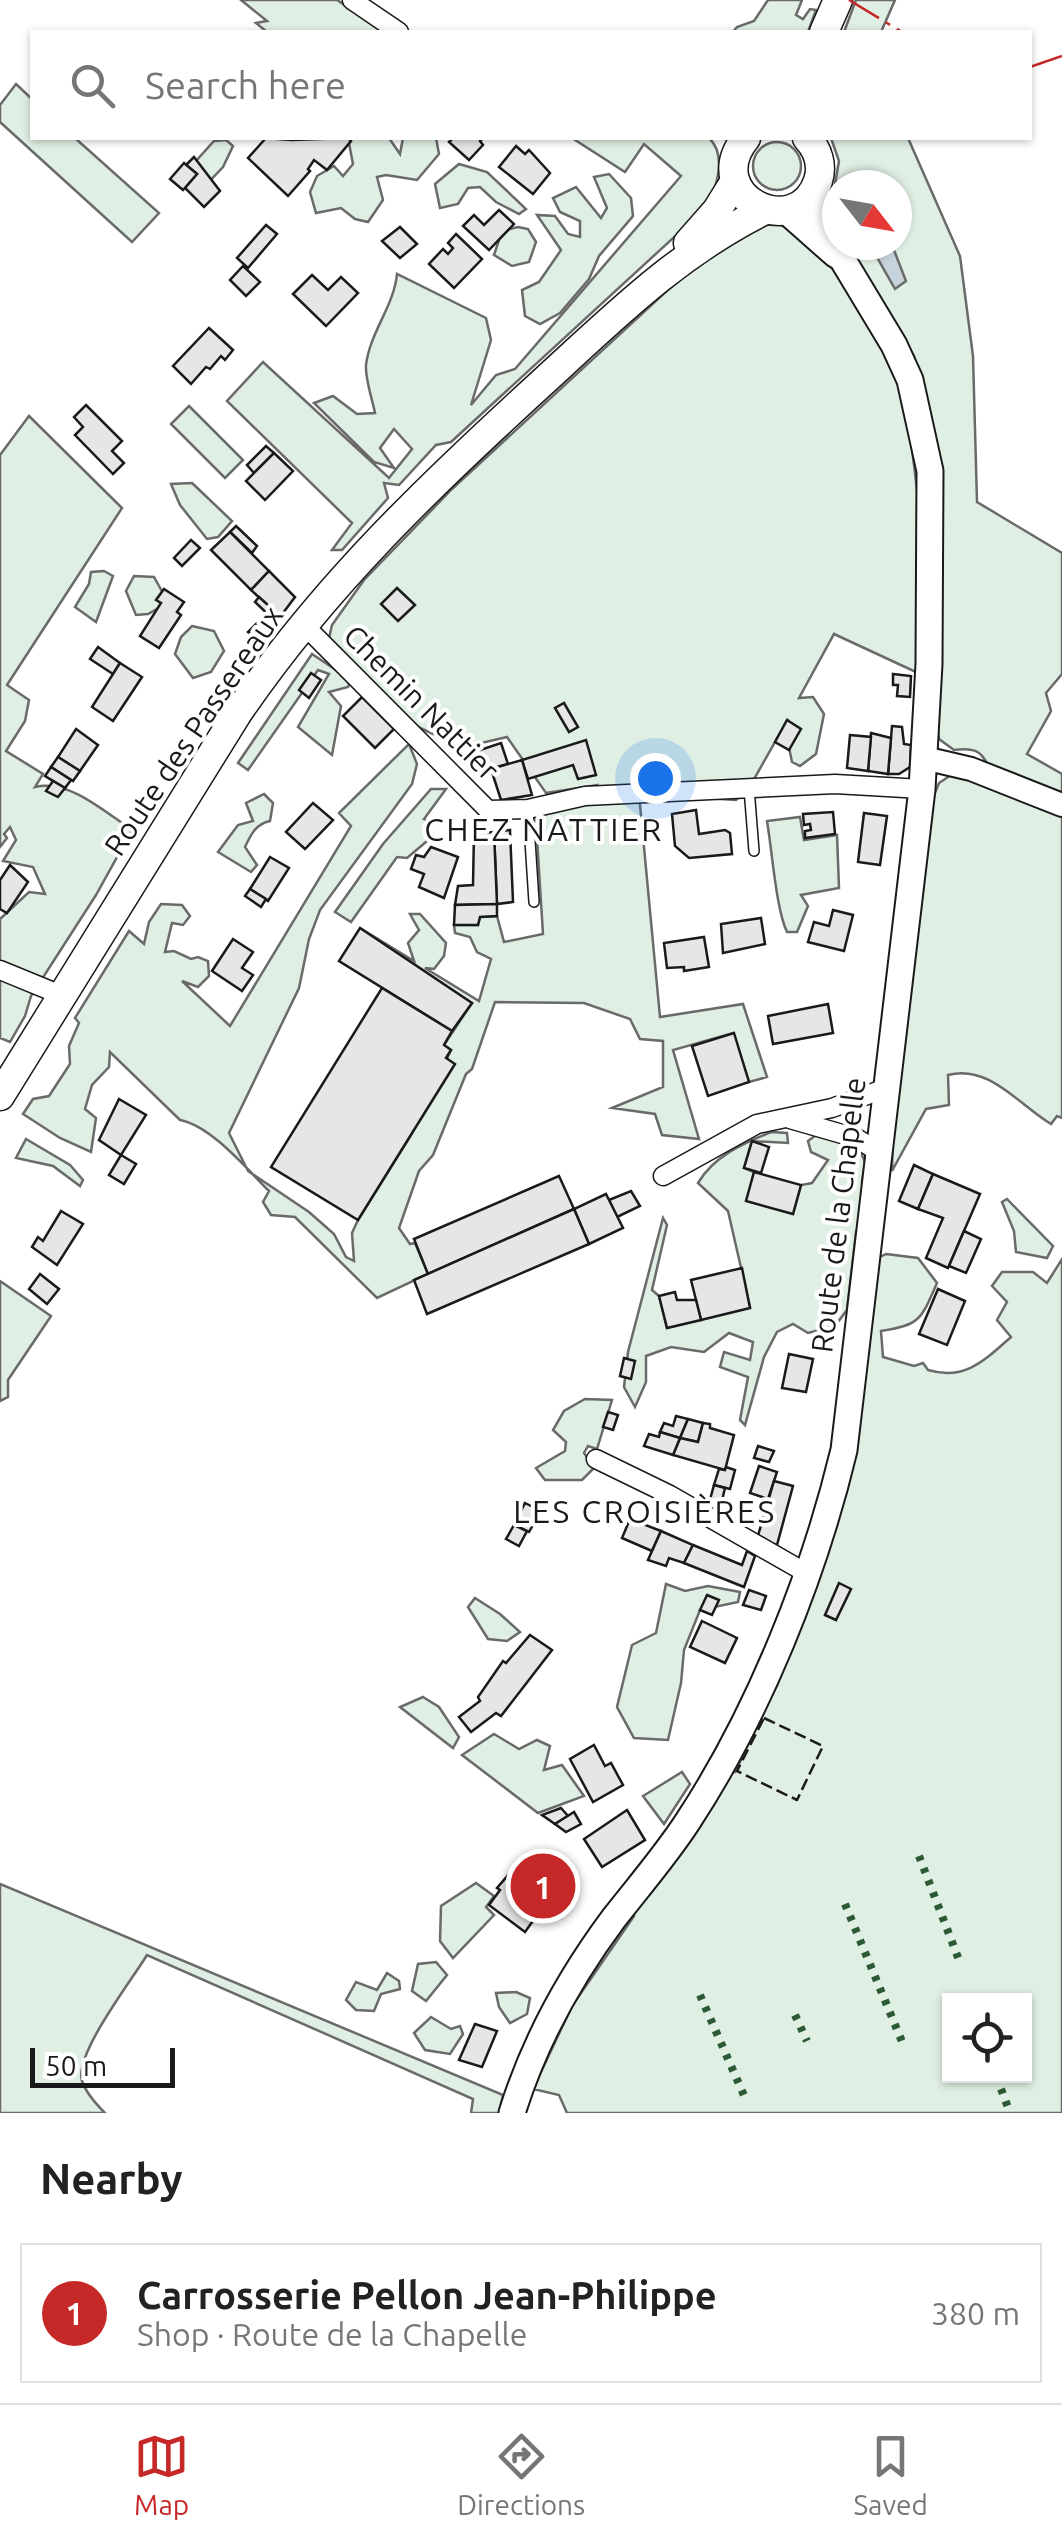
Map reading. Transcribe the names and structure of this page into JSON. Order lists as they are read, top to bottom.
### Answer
{
  "streets": {
    "main road": ["Route des Passereaux", "Route de la Chapelle"],
    "street": ["Chemin Nattier"]
  },
  "crossings": [
    ["Chemin Nattier", "Route des Passereaux"],
    ["Chemin Nattier", "Route de la Chapelle"],
    ["Route des Passereaux", "Route de la Chapelle"]
  ],
  "districts": ["CHEZ NATTIER", "LES CROISIÈRES"],
  "scale_bar": "50 m",
  "north": "bottom right",
  "page": {
    "search": "Search here",
    "pins": "1",
    "scale": "50 m",
    "heading": "Nearby",
    "list": [
      {
        "mark": "1",
        "name": "Carrosserie Pellon Jean-Philippe",
        "note": "Shop · Route de la Chapelle",
        "value": "380 m"
      }
    ],
    "nav": ["Map", "Directions", "Saved"]
  }
}
